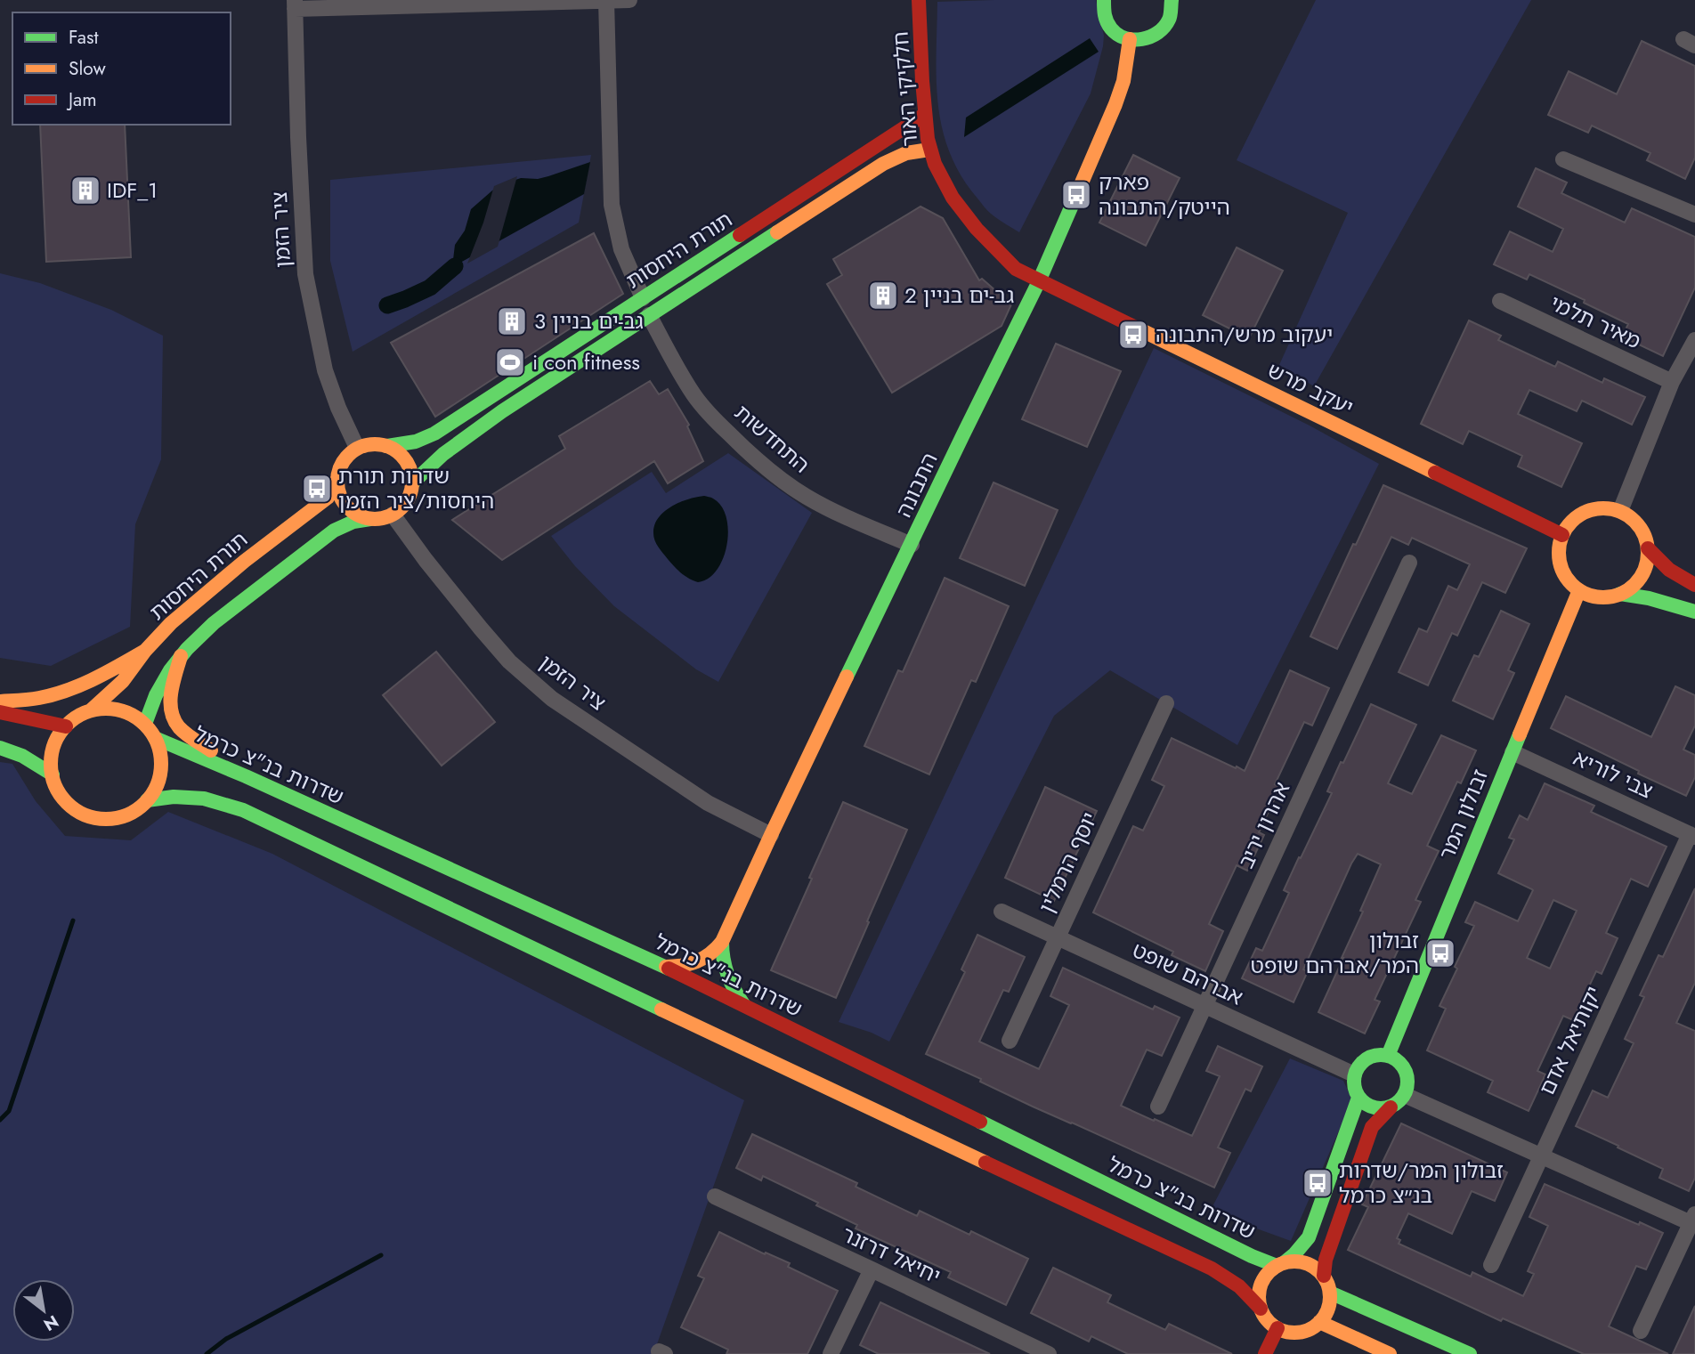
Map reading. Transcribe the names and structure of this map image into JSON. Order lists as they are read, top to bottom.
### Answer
{
  "streets": {
    "street": [
      "חלקיקי האור",
      "ציר הזמן",
      "תורת היחסות",
      "מאיר תלמי",
      "יעקב מרש",
      "התחדשות",
      "התבונה",
      "שדרות בנ\"צ כרמל",
      "צבי לוריא",
      "זבולון המר",
      "אהרון יריב",
      "יוסף הרמלין",
      "אברהם שופט",
      "יקותיאל אדם",
      "יחיאל דרזנר"
    ]
  },
  "crossings": [
    ["חלקיקי האור", "תורת היחסות"],
    ["חלקיקי האור", "יעקב מרש"],
    ["חלקיקי האור", "התבונה"],
    ["ציר הזמן", "תורת היחסות"],
    ["ציר הזמן", "התבונה"],
    ["תורת היחסות", "התחדשות"],
    ["תורת היחסות", "שדרות בנ\"צ כרמל"],
    ["יעקב מרש", "התבונה"],
    ["יעקב מרש", "זבולון המר"],
    ["התחדשות", "התבונה"],
    ["התבונה", "שדרות בנ\"צ כרמל"],
    ["צבי לוריא", "זבולון המר"],
    ["צבי לוריא", "יקותיאל אדם"],
    ["זבולון המר", "אברהם שופט"],
    ["אהרון יריב", "אברהם שופט"],
    ["יוסף הרמלין", "אברהם שופט"]
  ],
  "places": {
    "building": ["IDF_1", "גב-ים בניין 2", "גב-ים בניין 3"],
    "bus stop": [
      "פארק הייטק/התבונה",
      "יעקוב מרש/התבונה",
      "שדרות תורת היחסות/ציר הזמן",
      "זבולון המר/אברהם שופט",
      "זבולון המר/שדרות בנ״צ כרמל"
    ],
    "sports": ["i con fitness"]
  },
  "legend": ["Fast", "Slow", "Jam"],
  "north": "bottom right"
}
